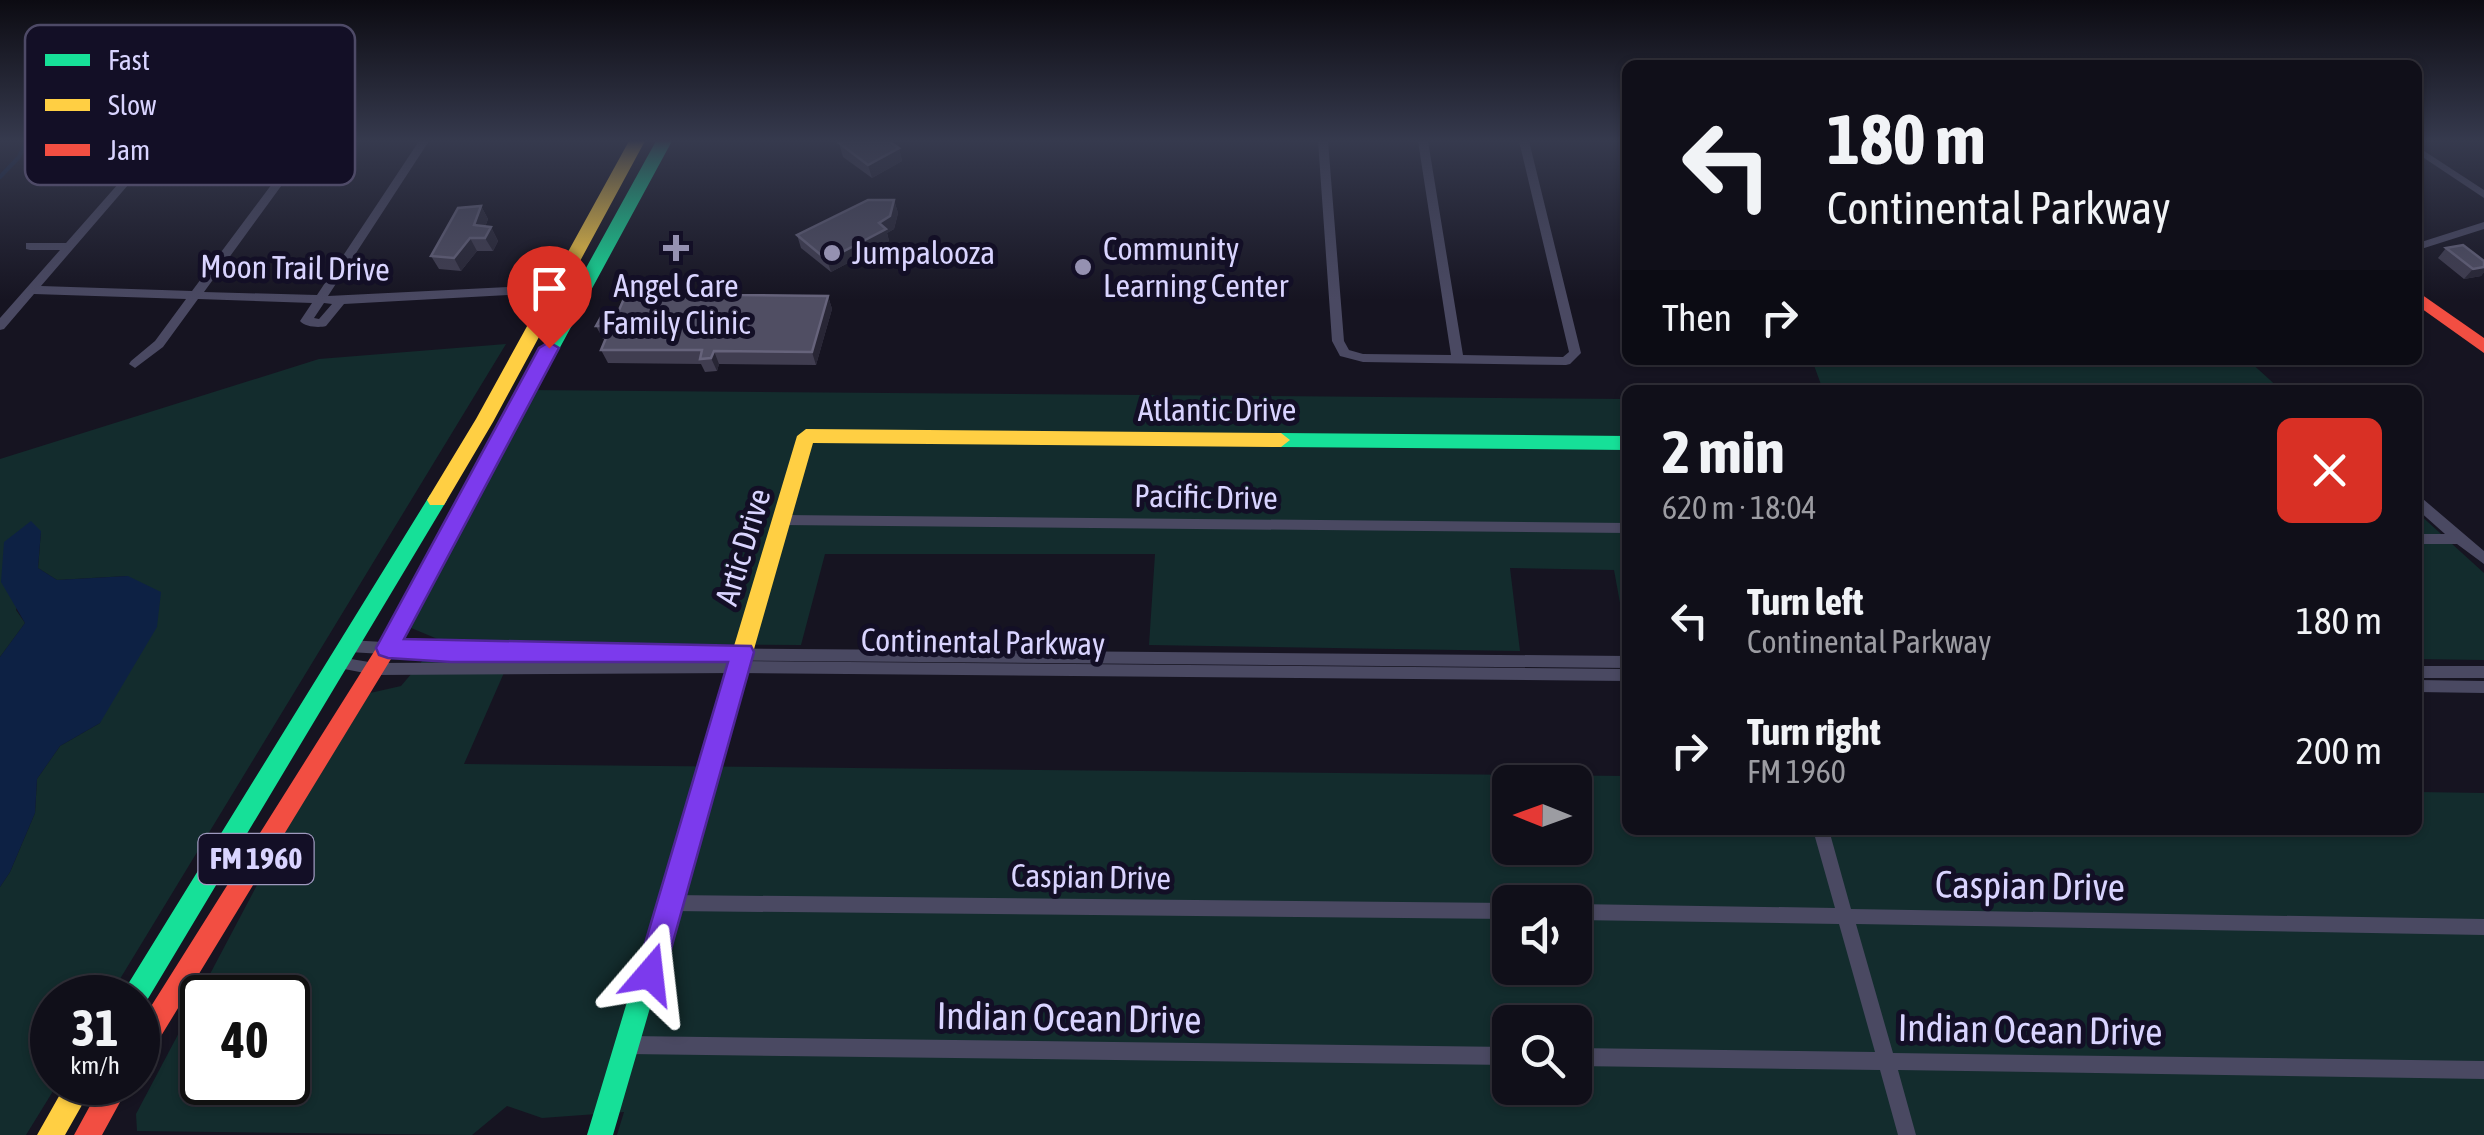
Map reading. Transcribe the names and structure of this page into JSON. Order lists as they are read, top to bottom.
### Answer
{
  "streets": {
    "main road": ["Atlantic Drive", "Artic Drive", "FM 1960"],
    "street": [
      "Moon Trail Drive",
      "Pacific Drive",
      "Continental Parkway",
      "Caspian Drive",
      "Indian Ocean Drive"
    ]
  },
  "crossings": [
    ["Moon Trail Drive", "FM 1960"],
    ["Atlantic Drive", "Artic Drive"],
    ["Pacific Drive", "Artic Drive"],
    ["Artic Drive", "Continental Parkway"],
    ["Artic Drive", "Caspian Drive"],
    ["Artic Drive", "Indian Ocean Drive"],
    ["Continental Parkway", "FM 1960"]
  ],
  "places": {
    "health": ["Angel Care Family Clinic"],
    "other": ["Jumpalooza", "Community Learning Center"]
  },
  "legend": ["Fast", "Slow", "Jam"],
  "north": "left",
  "page": {
    "turn": ["180 m", "Continental Parkway"],
    "then": "Then",
    "heading": ["2 min", "620 m · 18:04"],
    "list": [
      {
        "name": "Turn left",
        "note": "Continental Parkway",
        "value": "180 m"
      },
      {
        "name": "Turn right",
        "note": "FM 1960",
        "value": "200 m"
      }
    ],
    "speed": "31 km/h",
    "limit": "40"
  }
}
